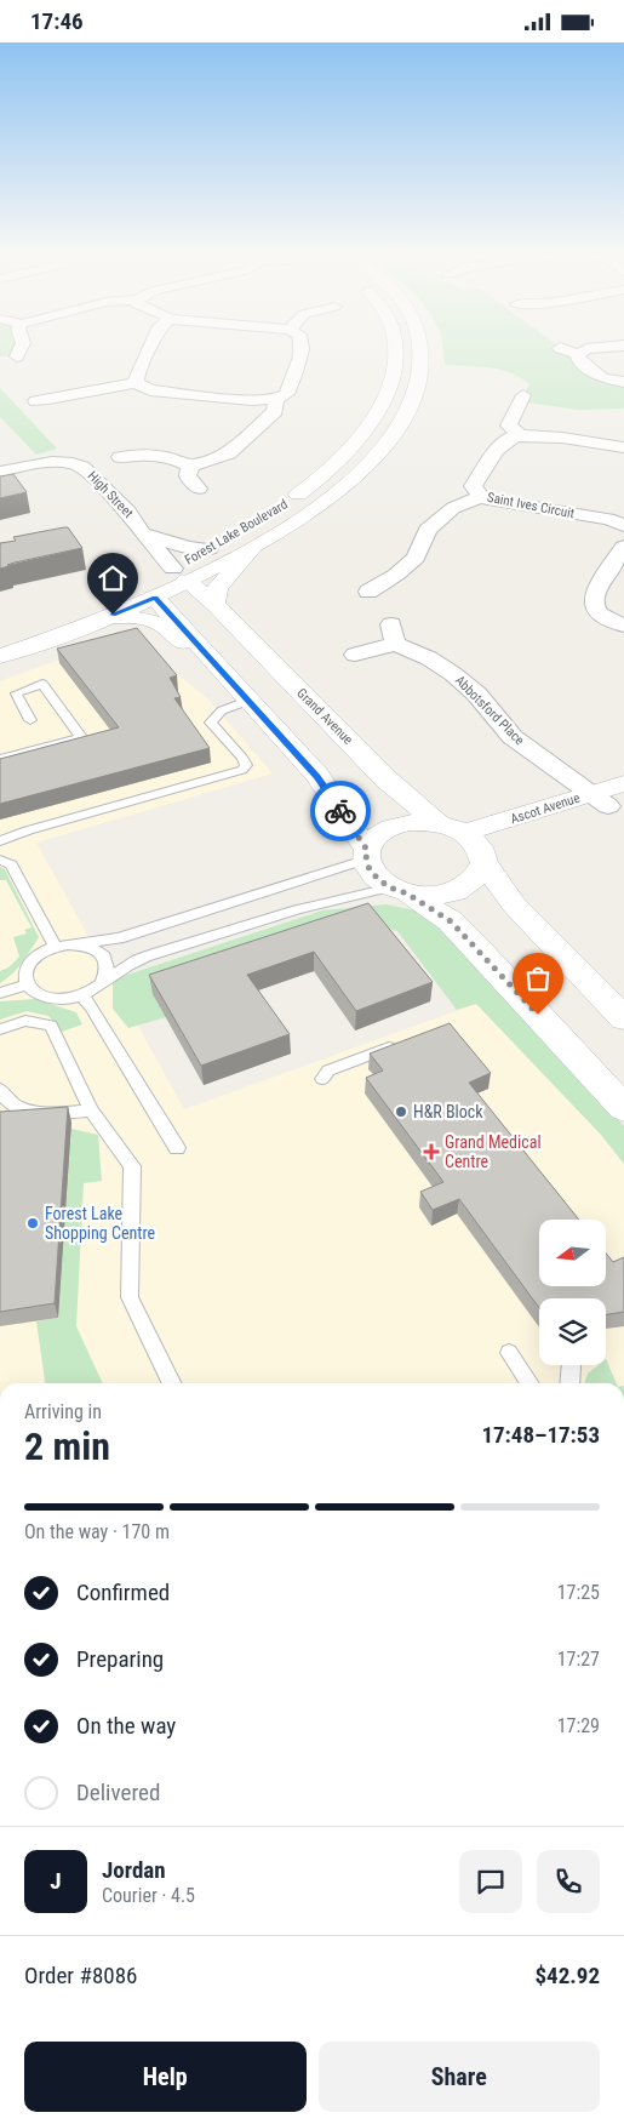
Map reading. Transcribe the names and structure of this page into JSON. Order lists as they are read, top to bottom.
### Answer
{
  "streets": {
    "main road": ["Forest Lake Boulevard", "Grand Avenue", "Ascot Avenue"],
    "street": ["High Street", "Saint Ives Circuit", "Abbotsford Place"]
  },
  "crossings": [
    ["High Street", "Forest Lake Boulevard"],
    ["High Street", "Grand Avenue"],
    ["Forest Lake Boulevard", "Grand Avenue"],
    ["Abbotsford Place", "Ascot Avenue"],
    ["Grand Avenue", "Ascot Avenue"]
  ],
  "places": {
    "other": ["H&R Block", "Forest Lake Shopping Centre"],
    "health": ["Grand Medical Centre"]
  },
  "north": "left",
  "page": {
    "status": "17:46",
    "heading": ["2 min", "Arriving in", "17:48–17:53"],
    "panel": [
      "Jordan",
      "Courier · 4.5",
      "Order #8086",
      "$42.92"
    ],
    "bar": "On the way · 170 m",
    "list": [
      ["Confirmed", "17:25"],
      ["Preparing", "17:27"],
      ["On the way", "17:29"],
      "Delivered"
    ],
    "round": "J",
    "buttons": ["Help", "Share"]
  }
}
